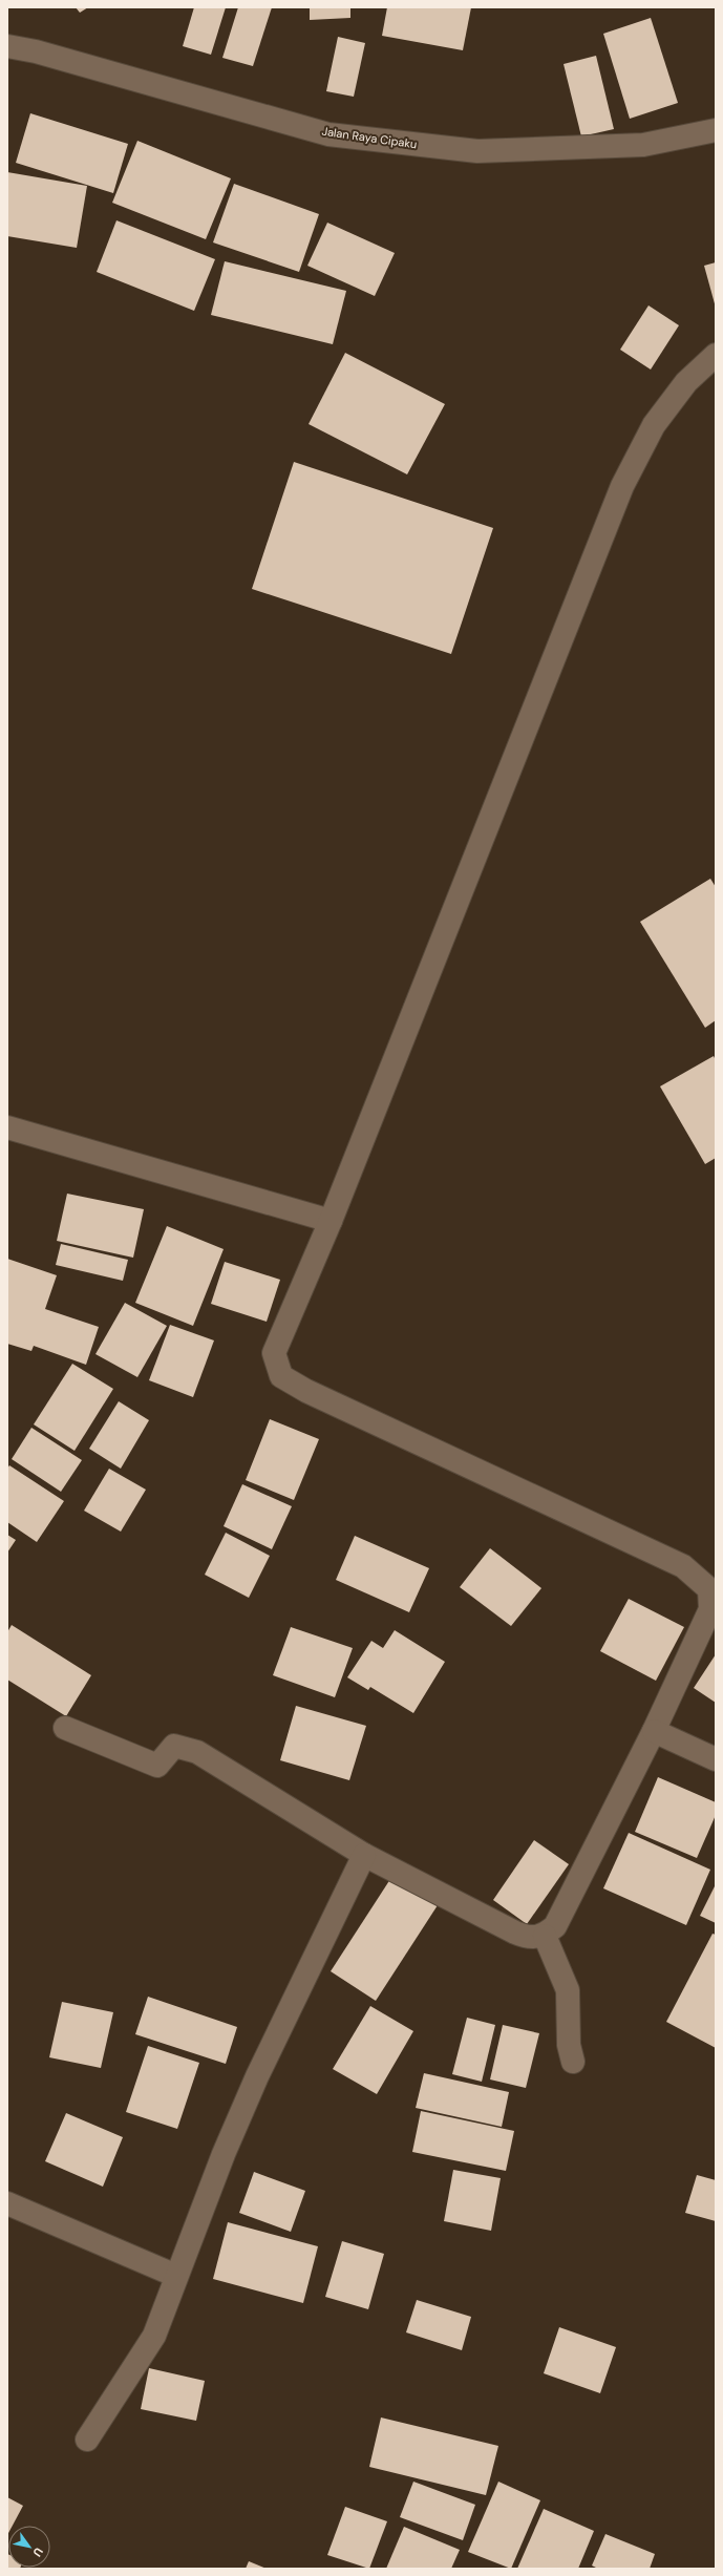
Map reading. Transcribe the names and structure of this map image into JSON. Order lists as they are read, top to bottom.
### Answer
{
  "streets": {
    "street": ["Jalan Raya Cipaku"]
  },
  "north": "bottom right"
}
